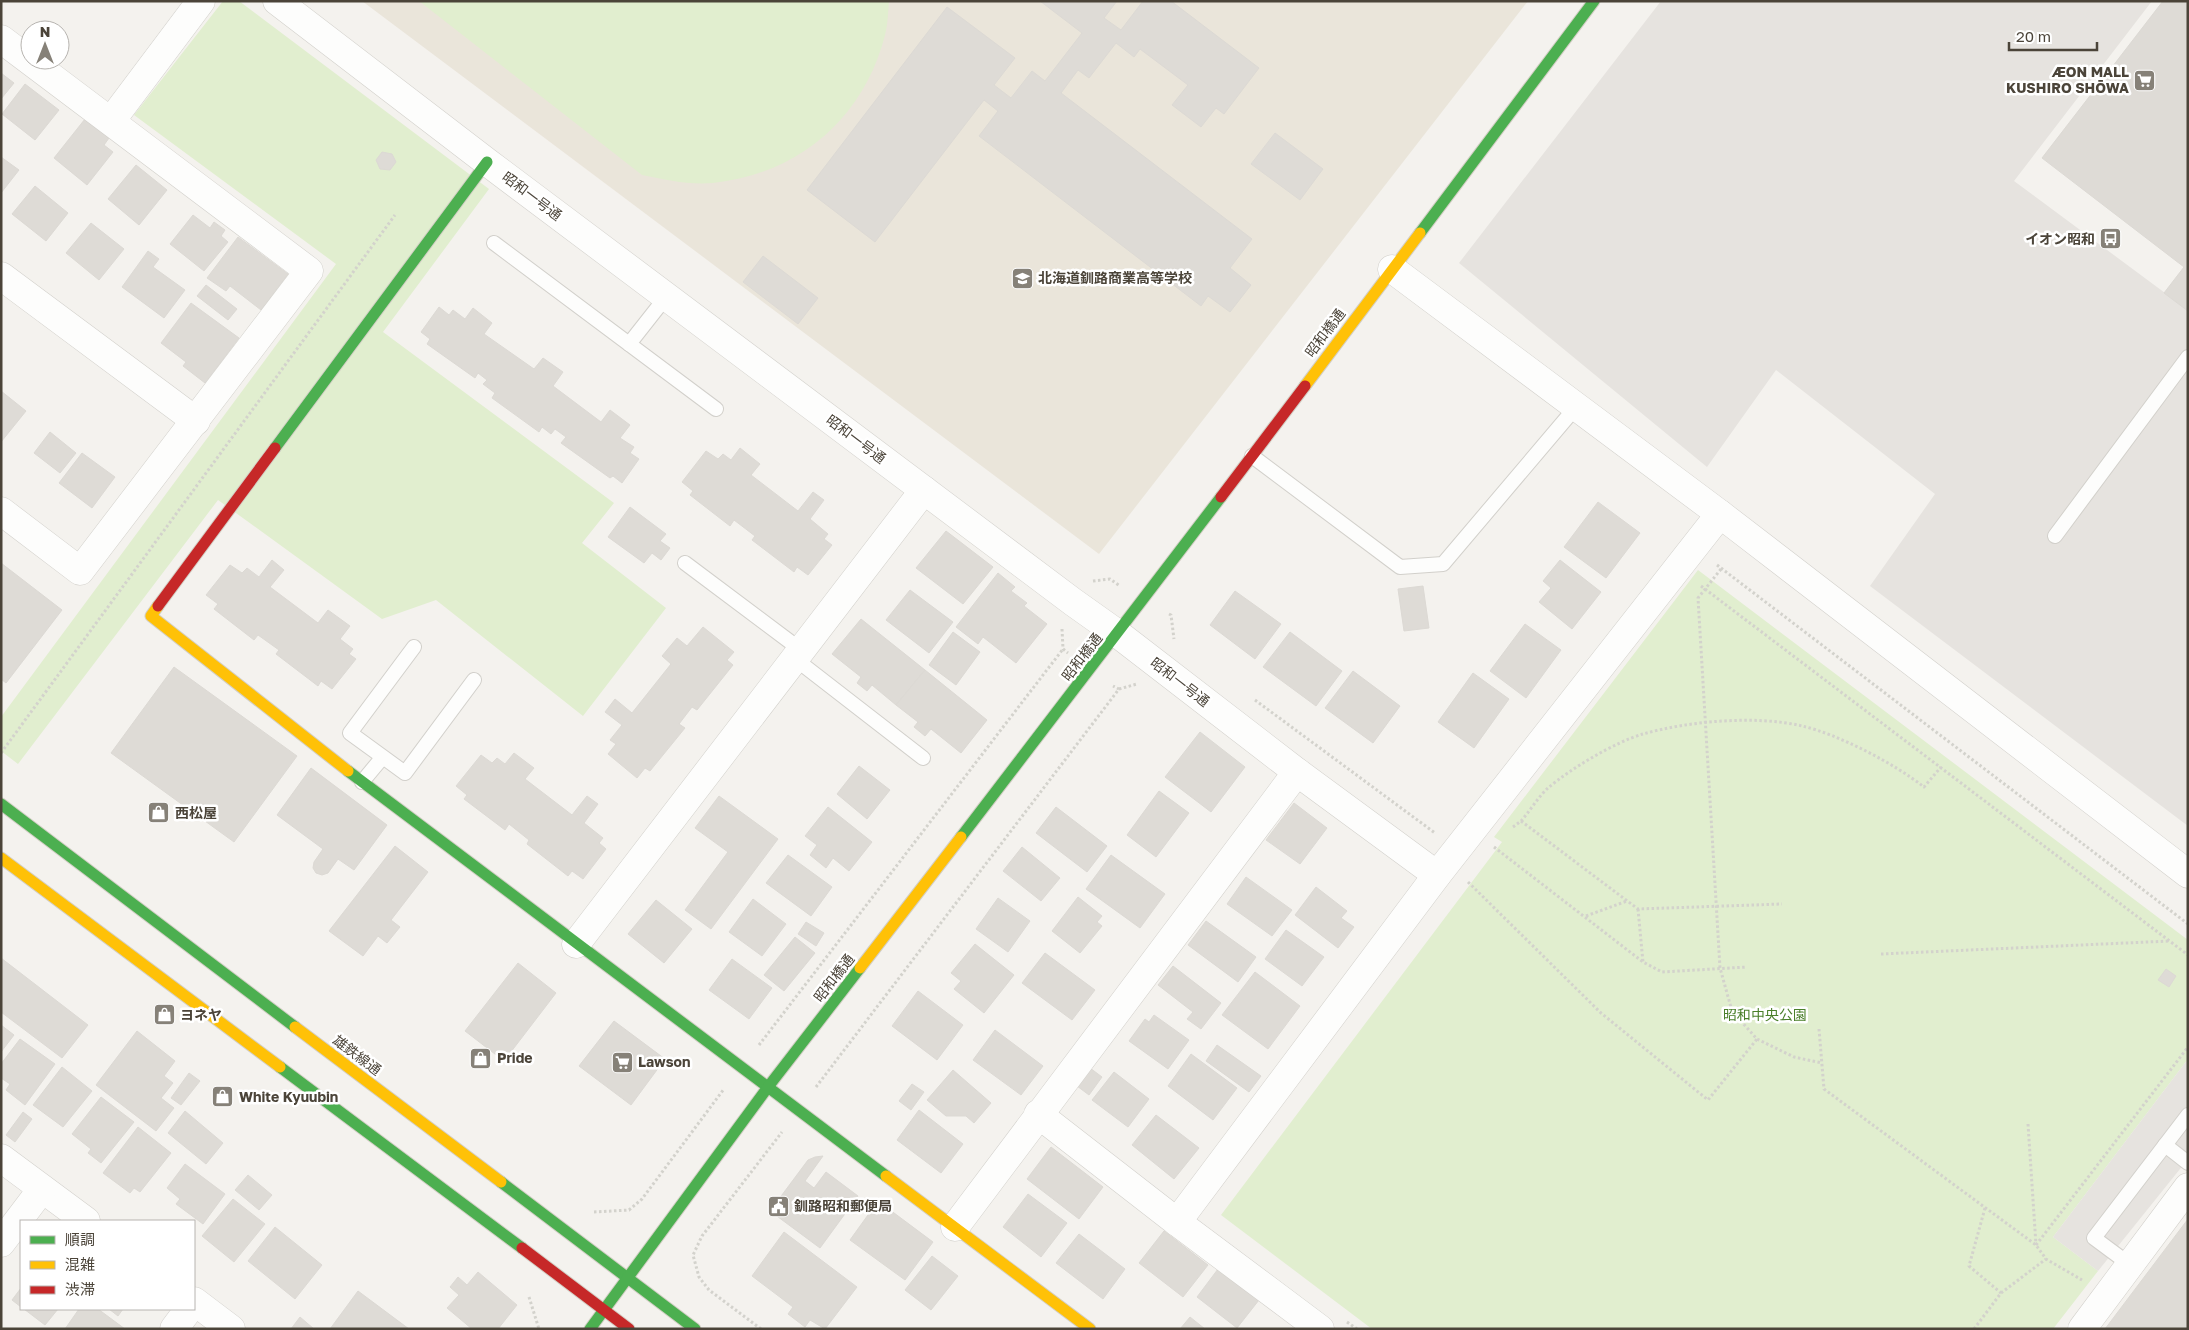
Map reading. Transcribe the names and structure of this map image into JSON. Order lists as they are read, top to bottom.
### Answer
{
  "streets": {
    "street": ["昭和一号通", "昭和橋通", "雄鉄線通"]
  },
  "crossings": [
    ["昭和一号通", "昭和橋通"],
    ["昭和橋通", "雄鉄線通"]
  ],
  "parks": ["昭和中央公園"],
  "places": {
    "supermarket": ["ÆON MALL KUSHIRO SHŌWA", "Lawson"],
    "bus stop": ["イオン昭和"],
    "school or university": ["北海道釧路商業高等学校"],
    "shop": [
      "西松屋",
      "ヨネヤ",
      "Pride",
      "White Kyuubin"
    ],
    "public building": ["釧路昭和郵便局"]
  },
  "legend": ["順調", "混雑", "渋滞"],
  "scale_bar": "20 m",
  "north": "top"
}
